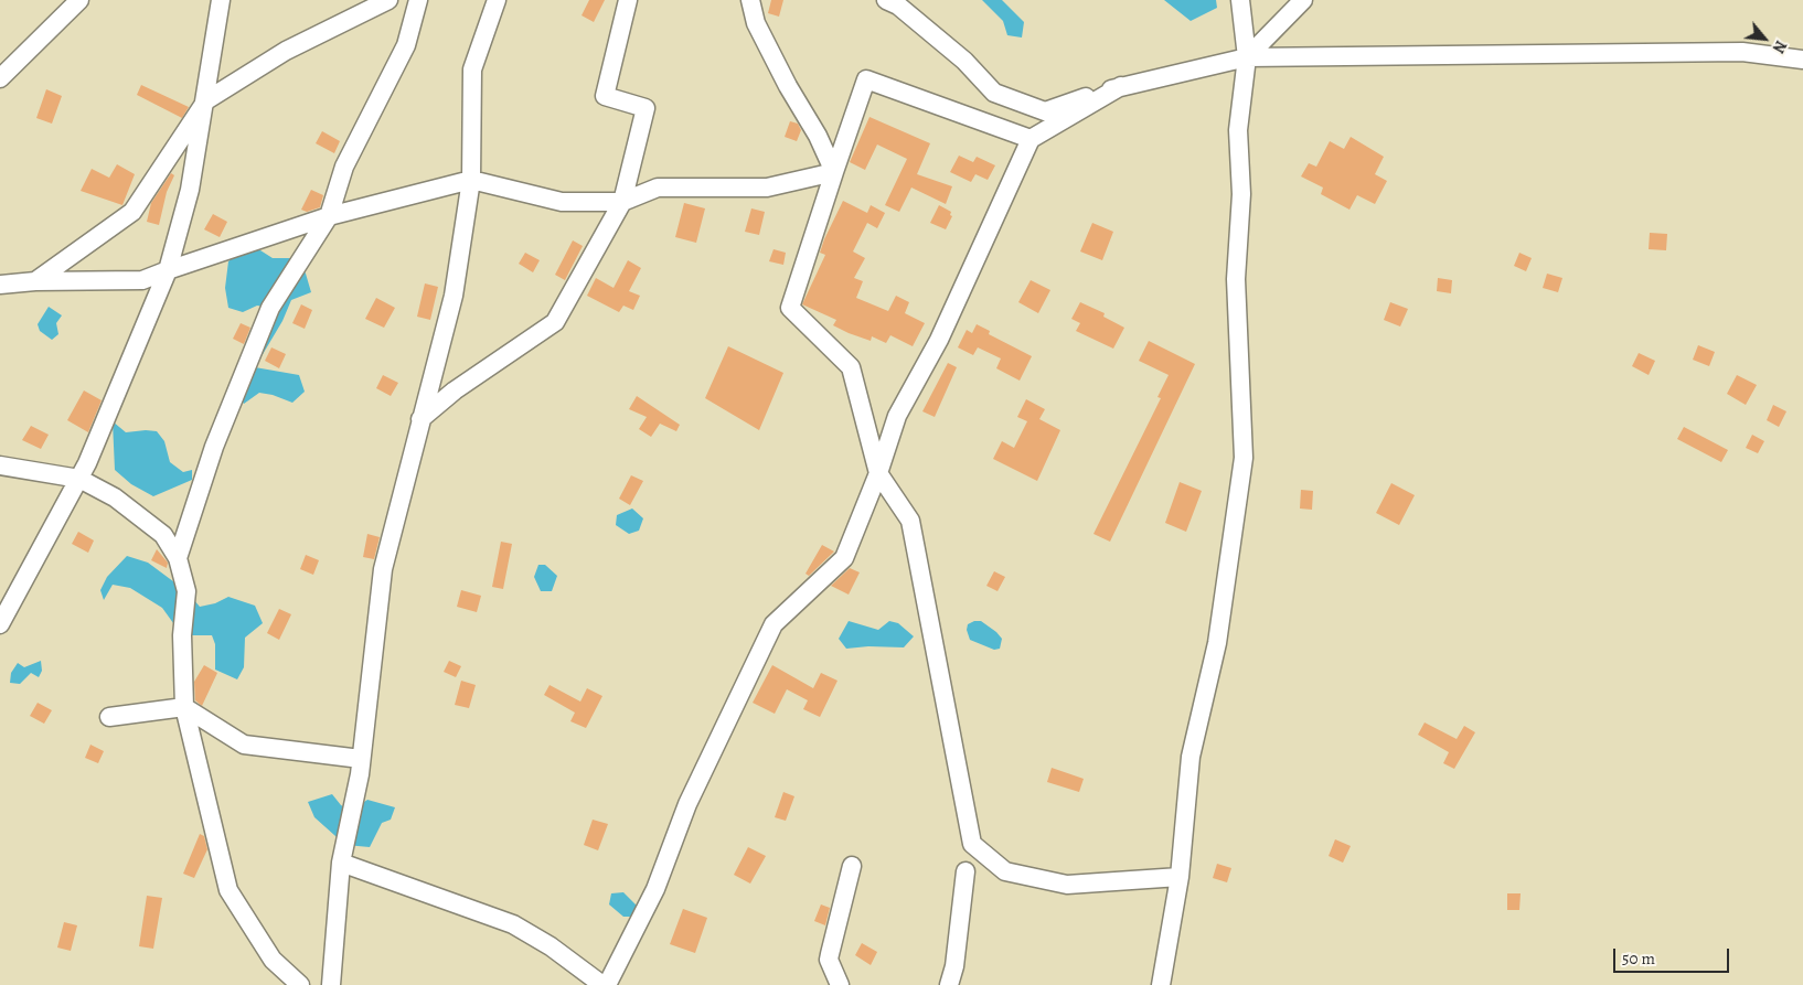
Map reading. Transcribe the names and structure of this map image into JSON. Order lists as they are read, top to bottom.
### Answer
{
  "scale_bar": "50 m",
  "north": "bottom right"
}
